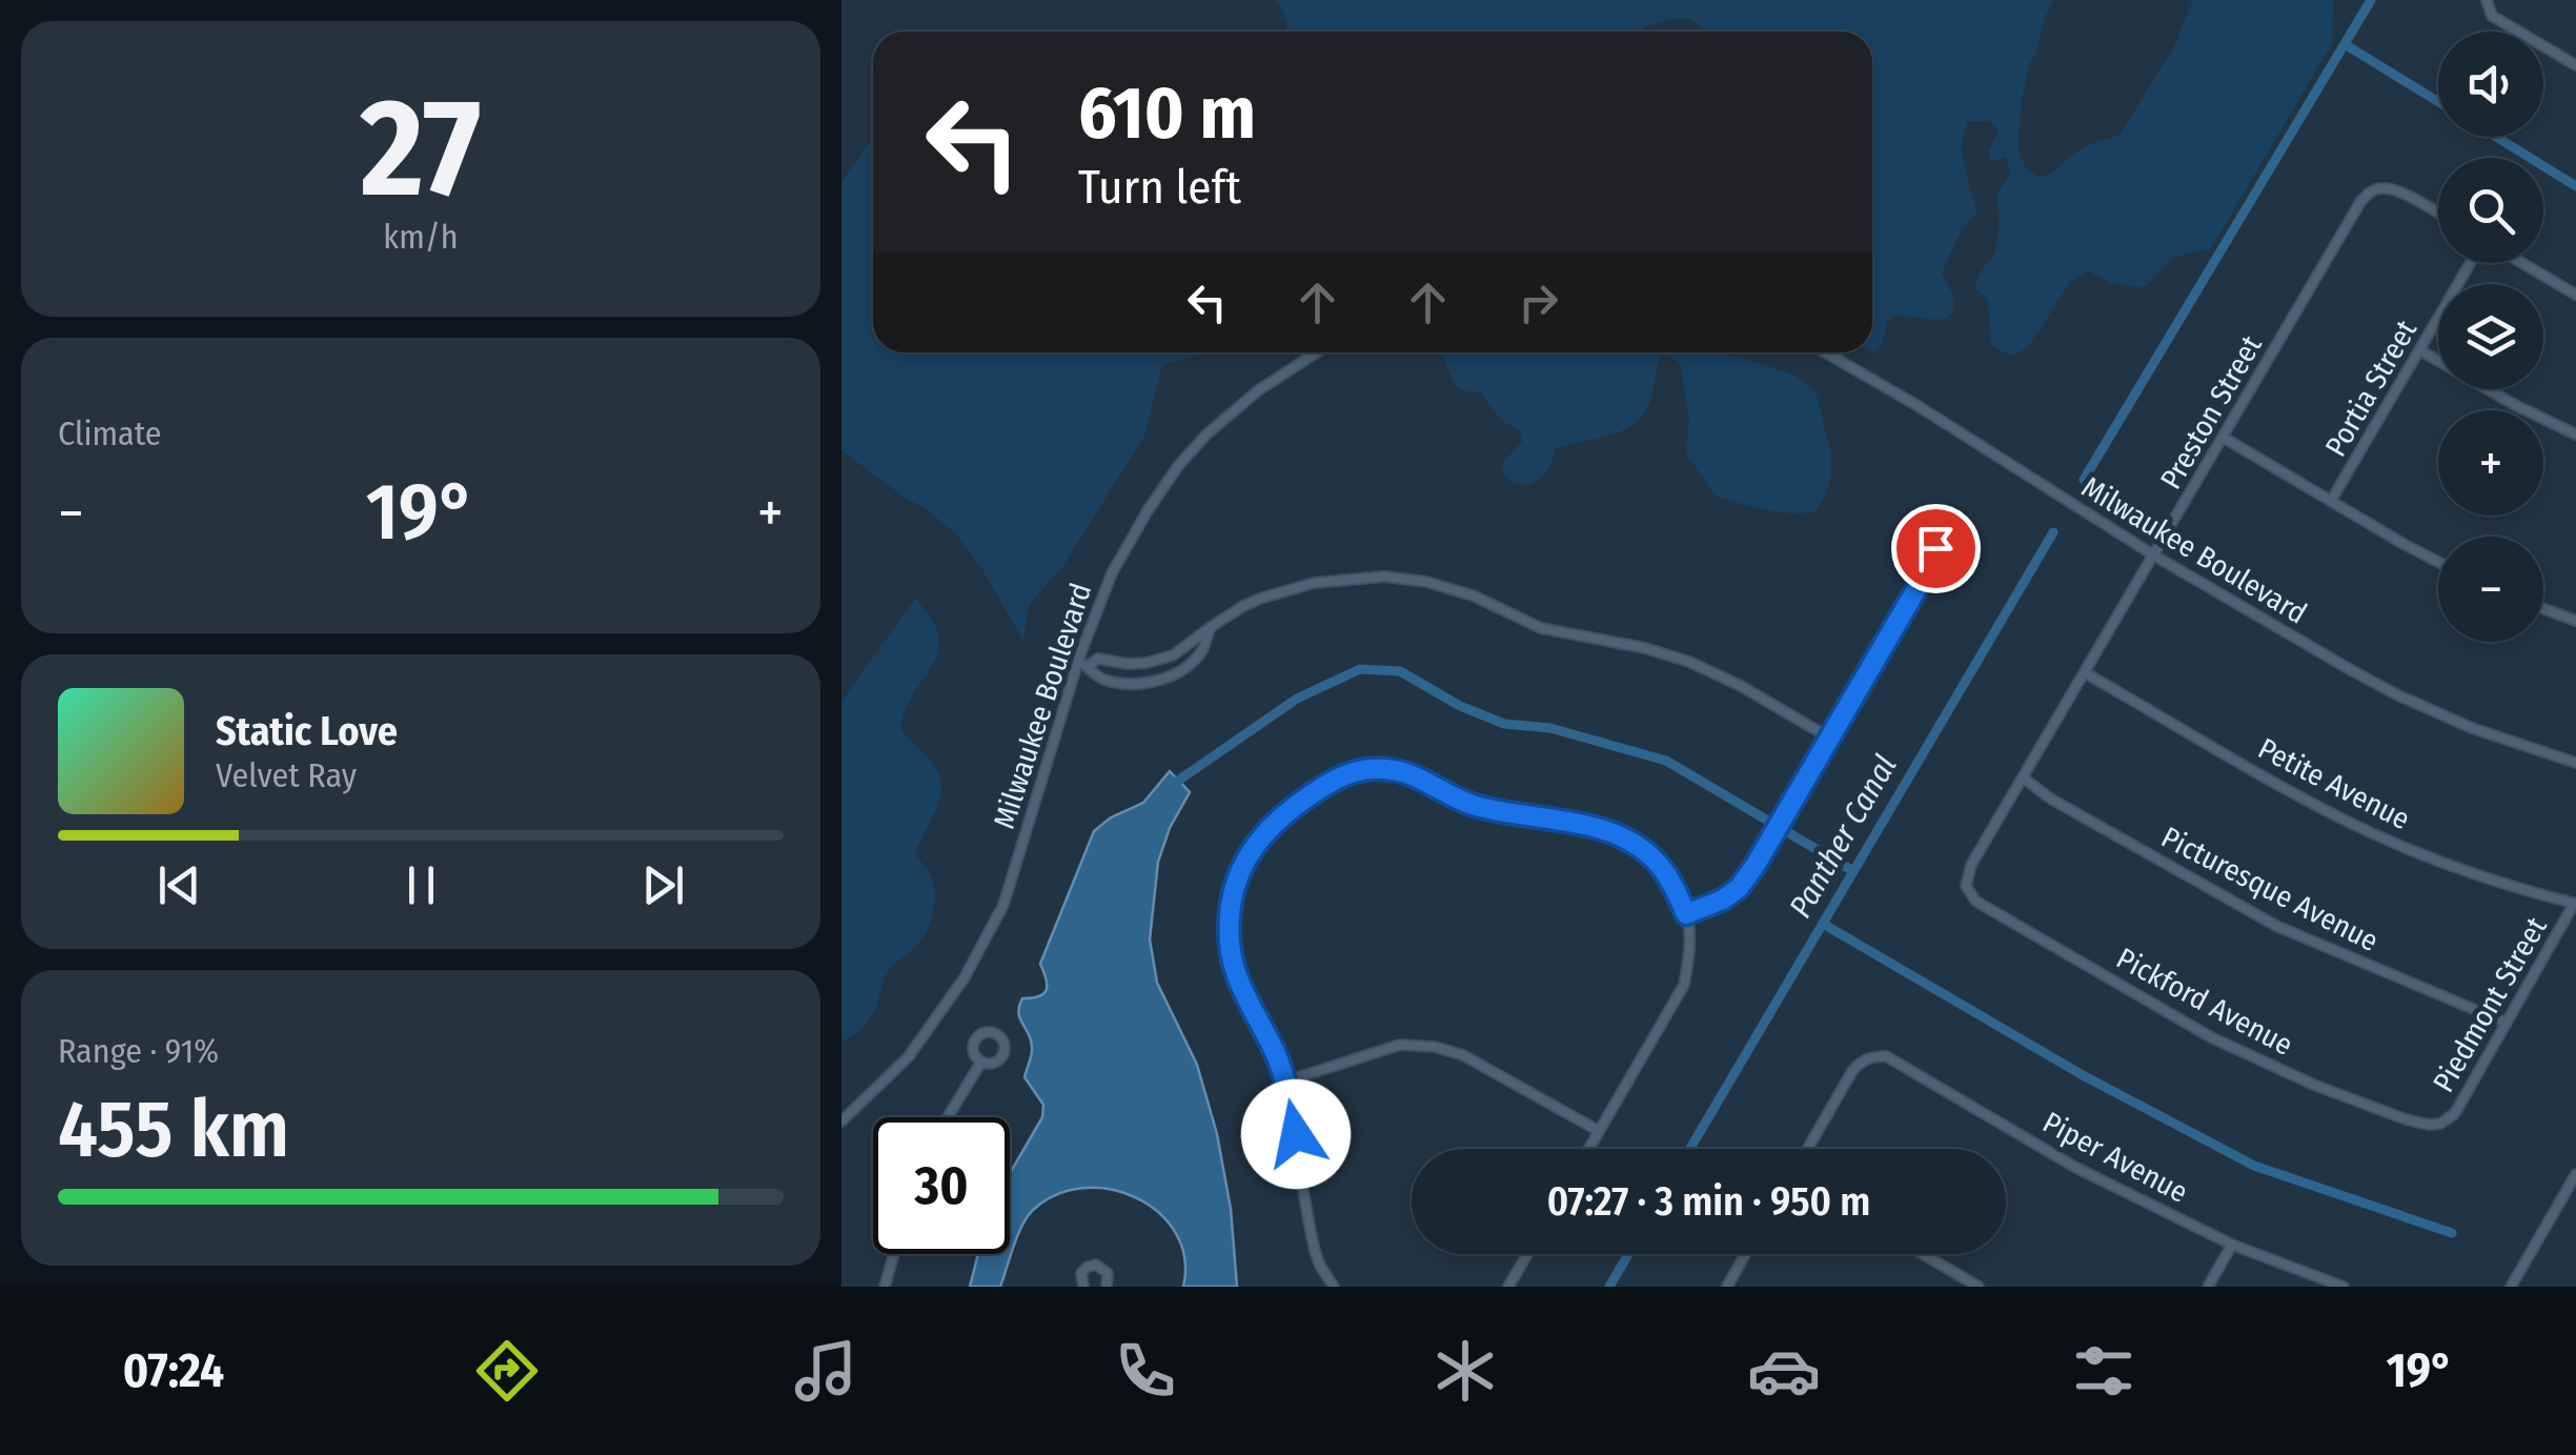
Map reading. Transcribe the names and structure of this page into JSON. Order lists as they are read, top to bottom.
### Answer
{
  "streets": {
    "street": [
      "Portia Street",
      "Preston Street",
      "Milwaukee Boulevard",
      "Petite Avenue",
      "Picturesque Avenue",
      "Pickford Avenue",
      "Piedmont Street",
      "Piper Avenue"
    ]
  },
  "crossings": [
    ["Preston Street", "Milwaukee Boulevard"],
    ["Preston Street", "Petite Avenue"],
    ["Preston Street", "Picturesque Avenue"],
    ["Preston Street", "Pickford Avenue"],
    ["Petite Avenue", "Piedmont Street"],
    ["Picturesque Avenue", "Piedmont Street"],
    ["Pickford Avenue", "Piedmont Street"]
  ],
  "water": ["Panther Canal"],
  "page": {
    "tile": [
      ["27", "km/h"],
      "Climate",
      ["Range · 91%", "455 km"]
    ],
    "map_buttons": ["+", "−"],
    "turn": ["610 m", "Turn left"],
    "heat": ["−", "19°", "+"],
    "song": ["Static Love", "Velvet Ray"],
    "limit": "30",
    "trip": "07:27 · 3 min · 950 m",
    "tabs": ["07:24", "19°"]
  }
}
